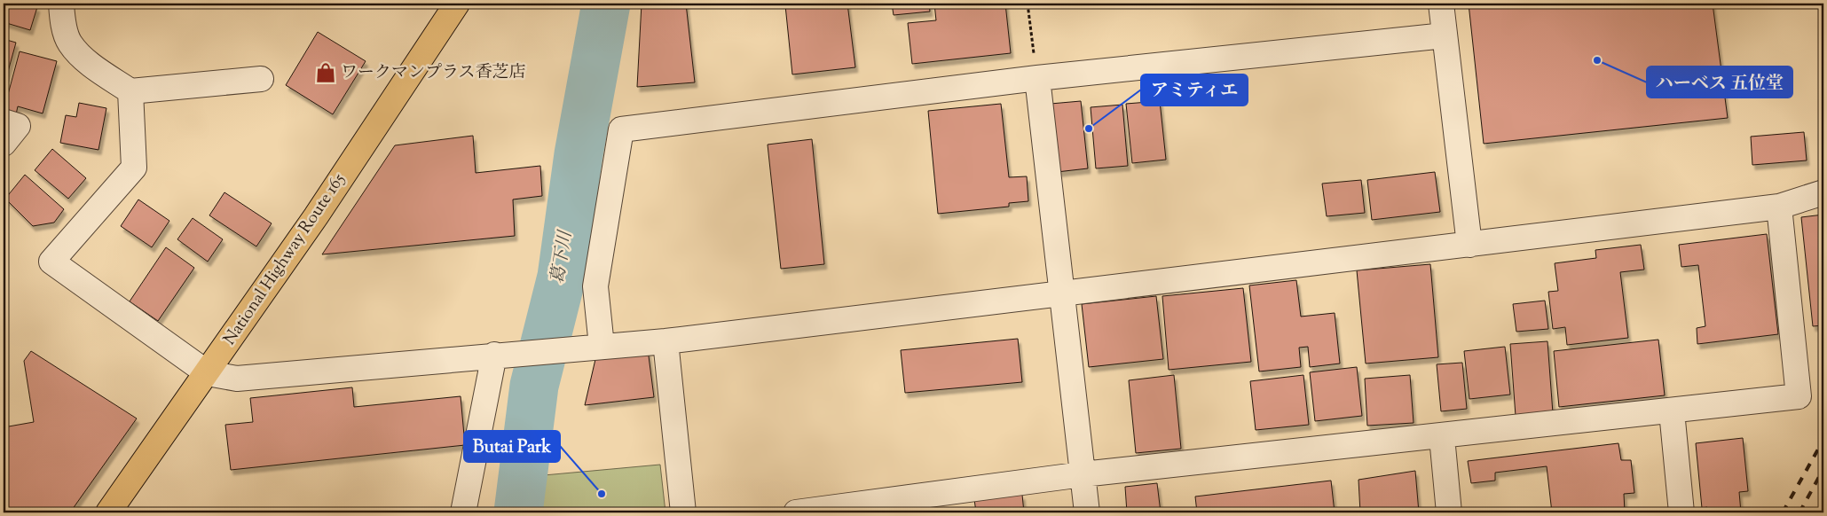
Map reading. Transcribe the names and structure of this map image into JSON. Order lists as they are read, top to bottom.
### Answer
{
  "streets": {
    "highway": ["National Highway Route 165"]
  },
  "water": ["葛下川"],
  "places": {
    "other": ["ハーベス 五位堂", "アミティエ", "Butai Park"],
    "shop": ["ワークマンプラス香芝店"]
  }
}
